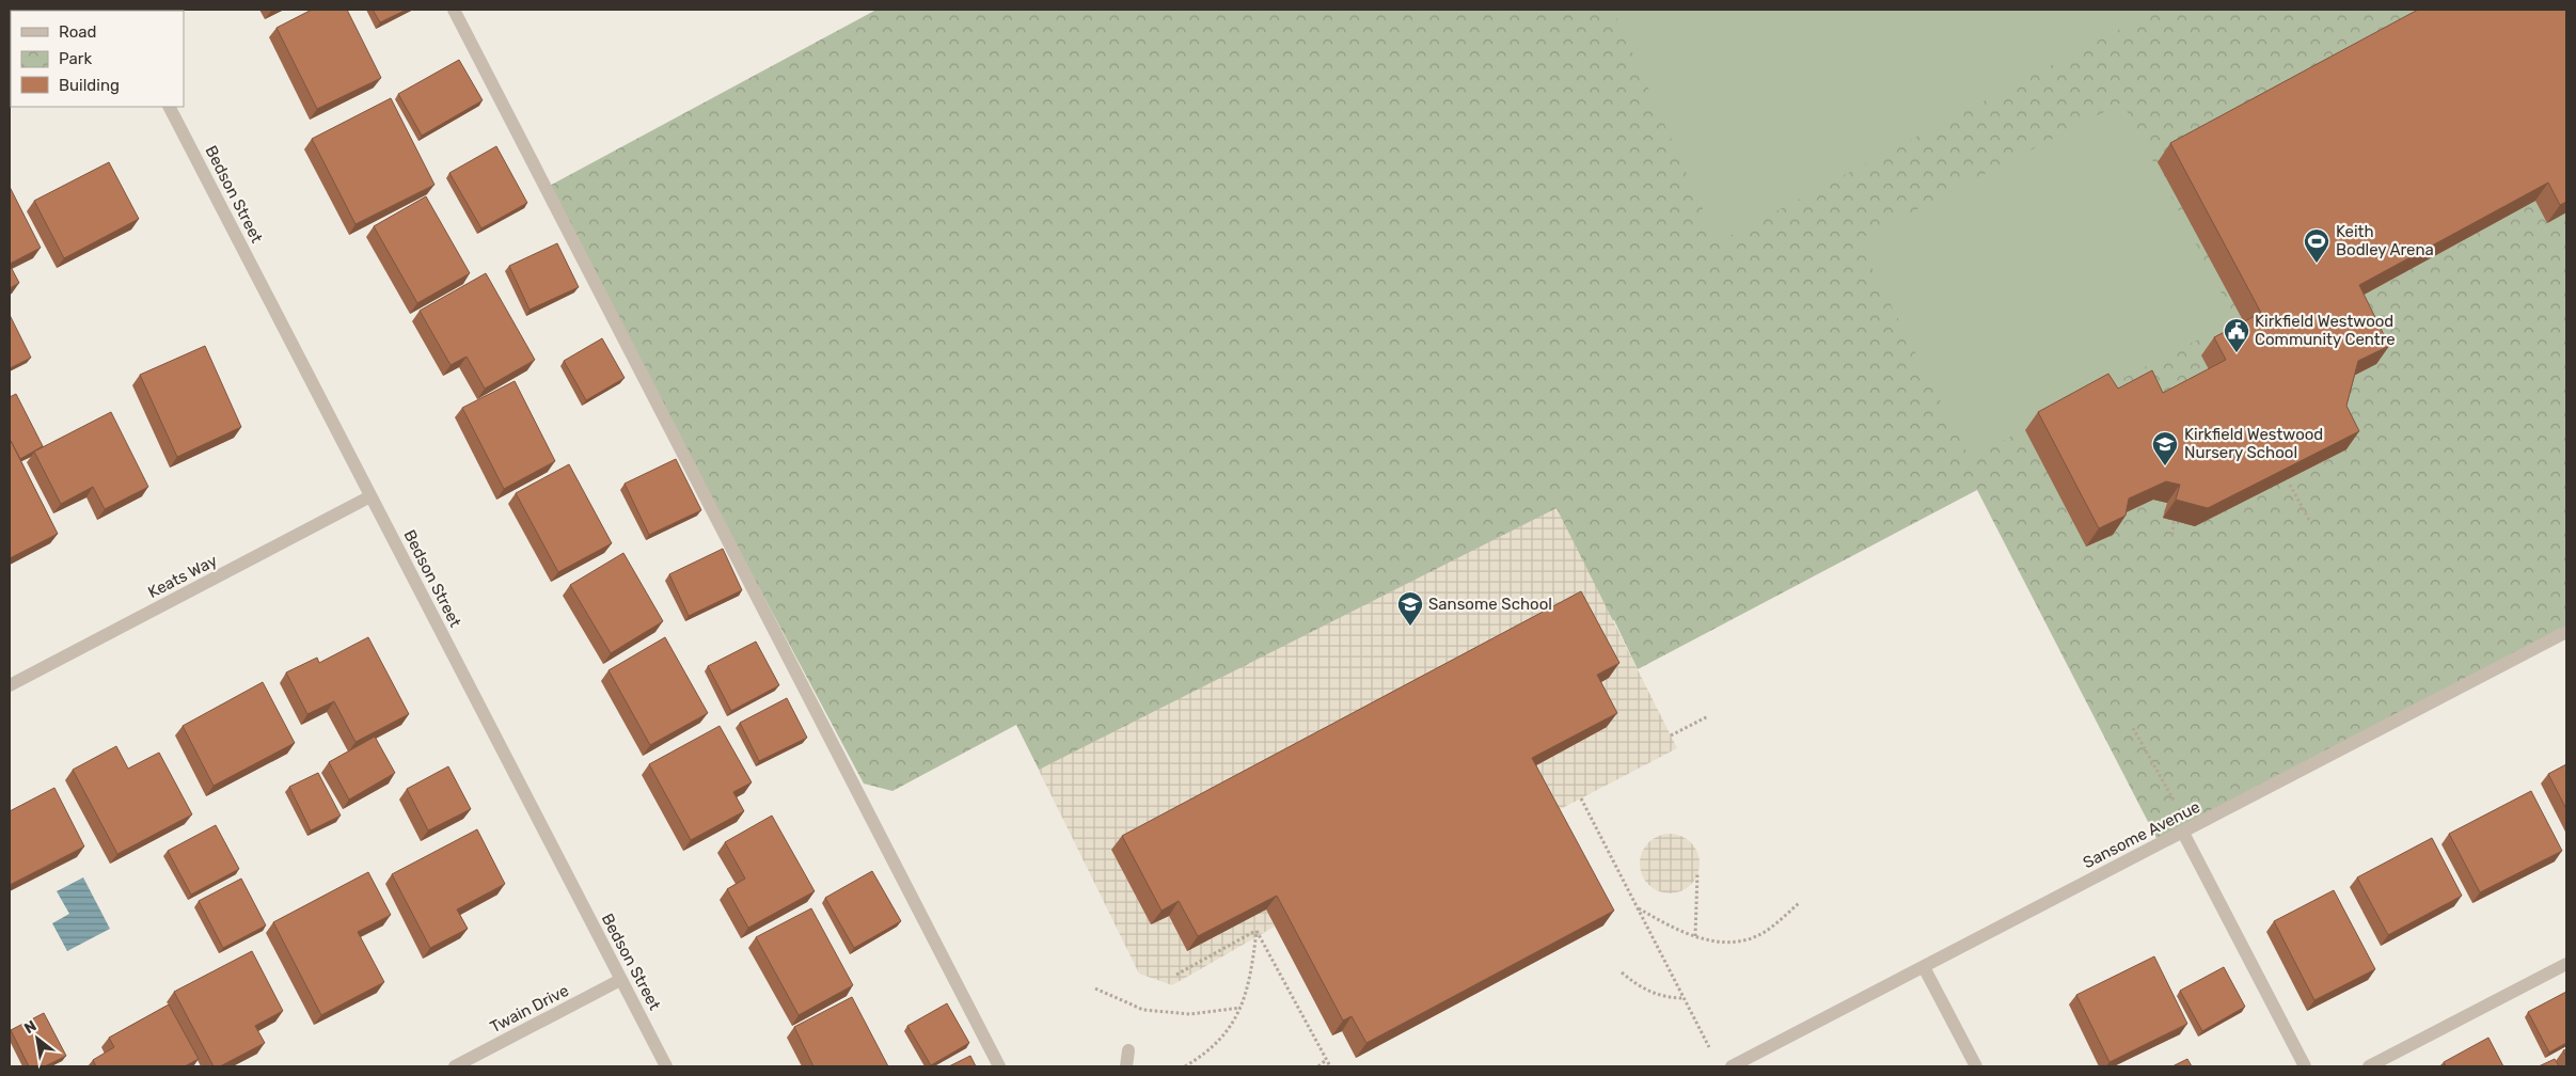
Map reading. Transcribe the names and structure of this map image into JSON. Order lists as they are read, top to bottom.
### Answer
{
  "streets": {
    "street": [
      "Bedson Street",
      "Keats Way",
      "Sansome Avenue",
      "Twain Drive"
    ]
  },
  "crossings": [
    ["Bedson Street", "Keats Way"],
    ["Bedson Street", "Twain Drive"]
  ],
  "places": {
    "sports": ["Keith Bodley Arena"],
    "public building": ["Kirkfield Westwood Community Centre"],
    "school or university": ["Kirkfield Westwood Nursery School", "Sansome School"]
  },
  "legend": ["Road", "Park", "Building"],
  "north": "top left"
}
